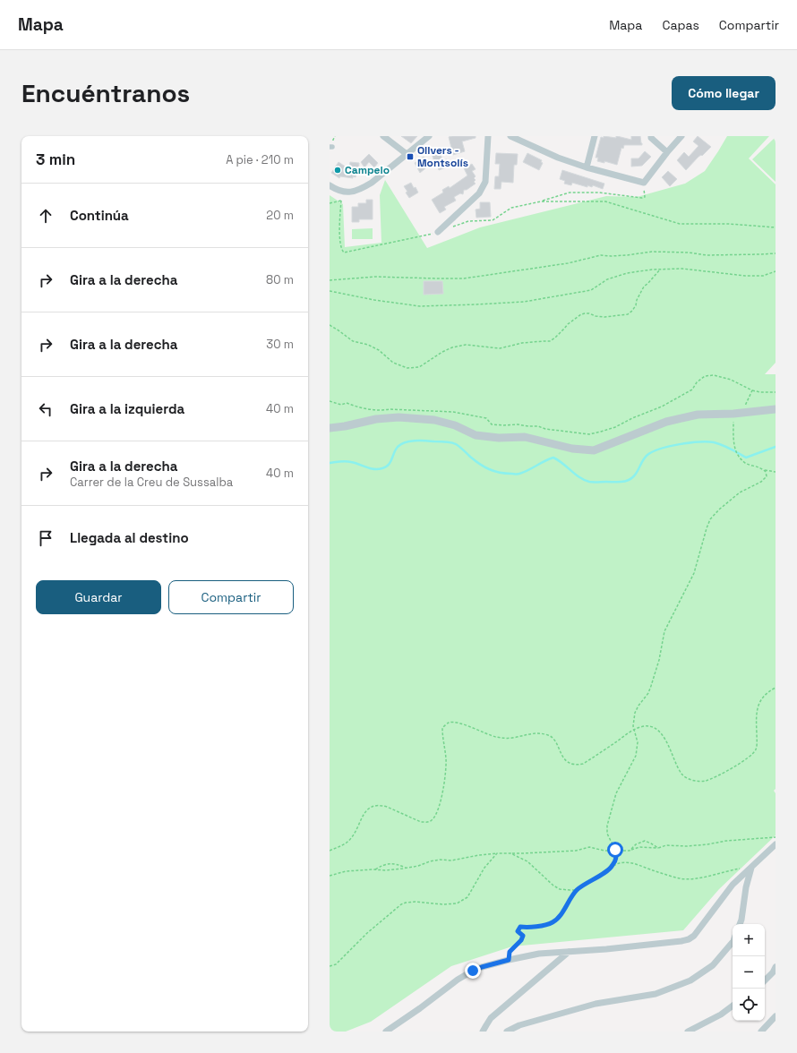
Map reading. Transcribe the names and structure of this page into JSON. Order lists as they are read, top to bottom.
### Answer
{
  "places": {
    "transit": ["Olivers - Montsolís"],
    "other": ["Campelo"]
  },
  "page": {
    "header": "Mapa",
    "nav": ["Mapa", "Capas", "Compartir"],
    "buttons": [
      "Cómo llegar",
      ["Guardar", "Compartir"]
    ],
    "title": "Encuéntranos",
    "heading": ["3 min", "A pie · 210 m"],
    "list": [
      ["Continúa", "20 m"],
      ["Gira a la derecha", "80 m"],
      ["Gira a la derecha", "30 m"],
      ["Gira a la izquierda", "40 m"],
      ["Gira a la derecha", "Carrer de la Creu de Sussalba", "40 m"],
      "Llegada al destino"
    ],
    "map_buttons": ["+", "−"]
  }
}
